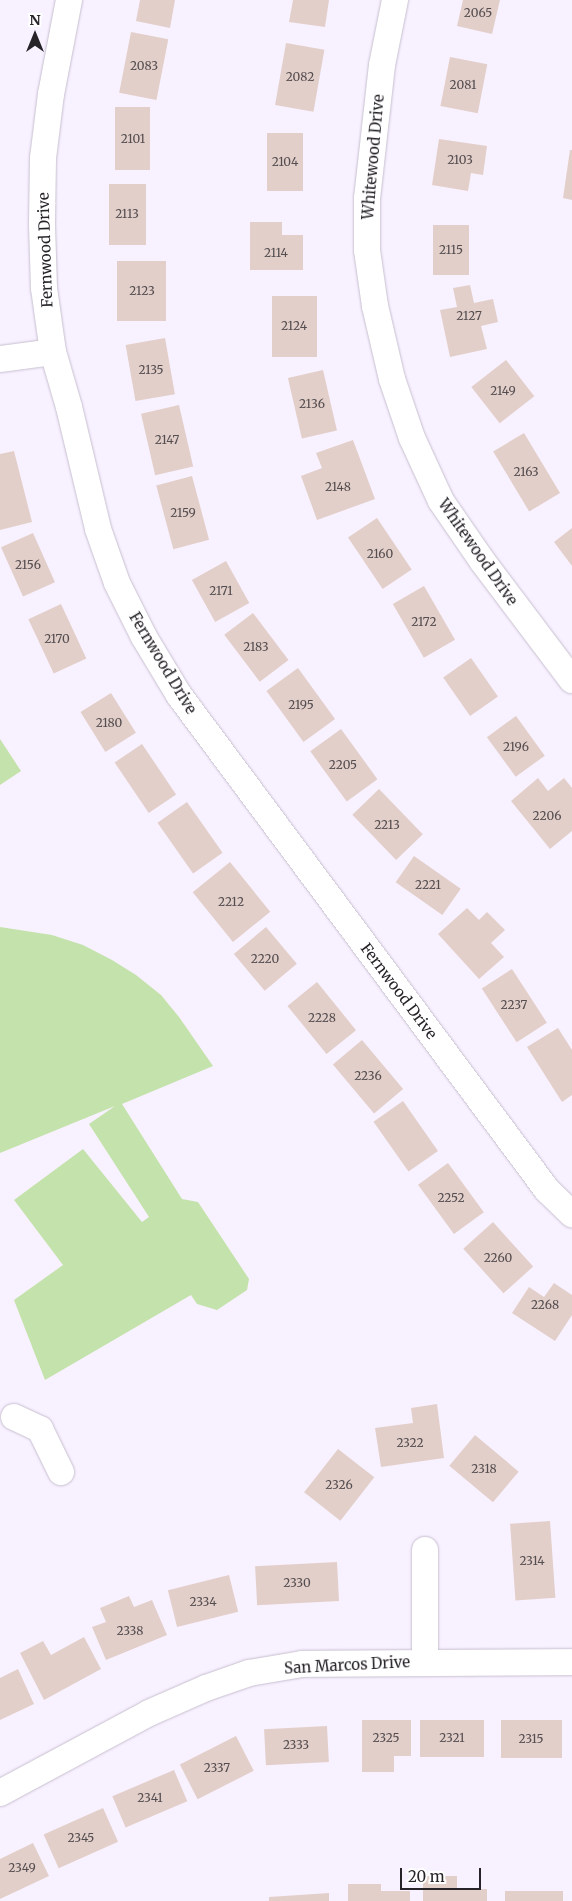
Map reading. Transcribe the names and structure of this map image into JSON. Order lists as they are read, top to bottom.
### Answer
{
  "streets": {
    "street": ["Whitewood Drive", "Fernwood Drive", "San Marcos Drive"]
  },
  "house_numbers": [
    "2065",
    "2083",
    "2082",
    "2081",
    "2101",
    "2103",
    "2104",
    "2113",
    "2115",
    "2114",
    "2123",
    "2127",
    "2124",
    "2135",
    "2149",
    "2136",
    "2147",
    "2163",
    "2148",
    "2159",
    "2160",
    "2156",
    "2171",
    "2172",
    "2170",
    "2183",
    "2195",
    "2180",
    "2196",
    "2205",
    "2206",
    "2213",
    "2221",
    "2212",
    "2220",
    "2237",
    "2228",
    "2236",
    "2252",
    "2260",
    "2268",
    "2322",
    "2318",
    "2326",
    "2314",
    "2330",
    "2334",
    "2338",
    "2325",
    "2321",
    "2315",
    "2333",
    "2337",
    "2341",
    "2345",
    "2349"
  ],
  "scale_bar": "20 m",
  "north": "top"
}
